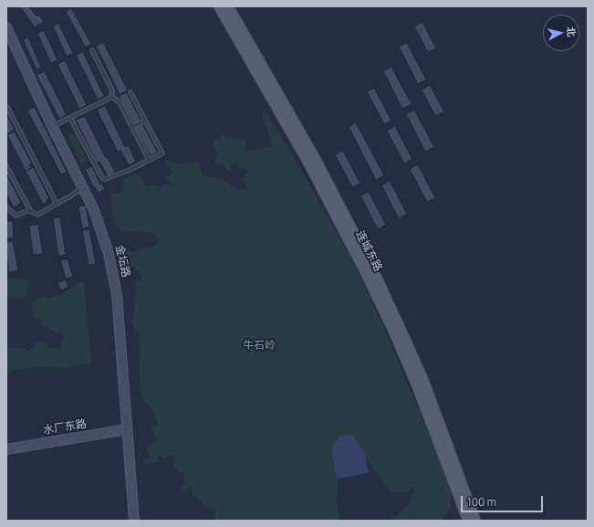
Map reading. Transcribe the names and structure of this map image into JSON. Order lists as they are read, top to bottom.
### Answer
{
  "streets": {
    "main road": ["连城东路", "金坛路", "水厂东路"]
  },
  "crossings": [
    ["金坛路", "水厂东路"]
  ],
  "parks": ["牛石岭"],
  "scale_bar": "100 m",
  "north": "right"
}
